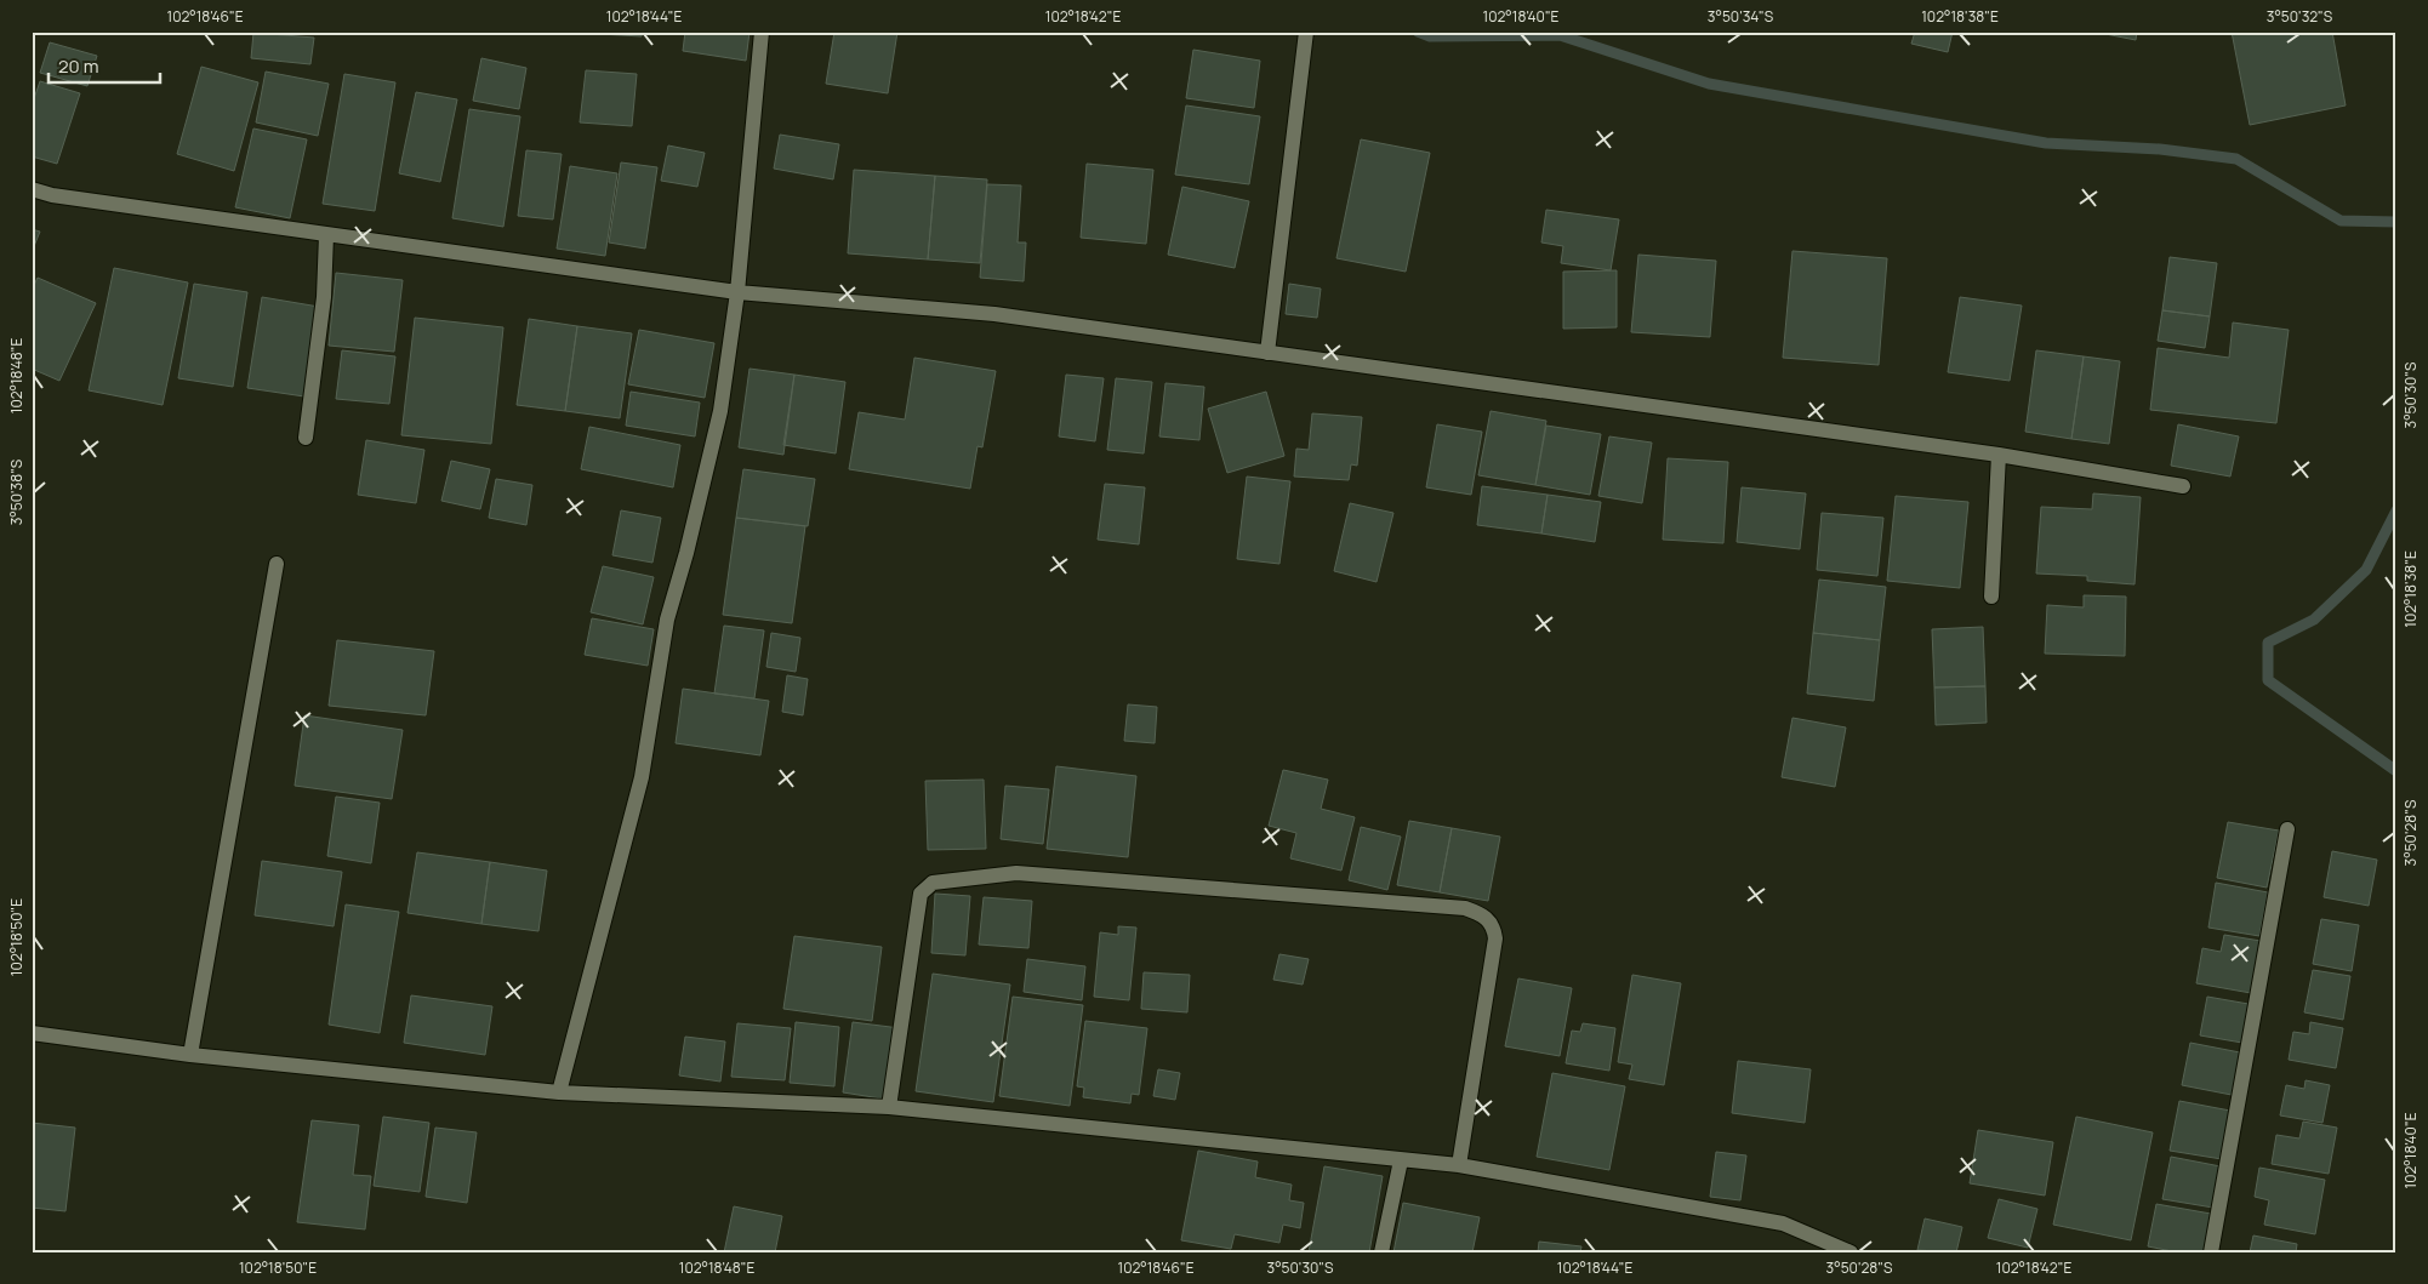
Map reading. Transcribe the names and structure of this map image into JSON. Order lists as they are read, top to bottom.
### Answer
{
  "scale_bar": "20 m",
  "coordinates": [
    "102°18'46\"E",
    "102°18'44\"E",
    "102°18'42\"E",
    "102°18'40\"E",
    "3°50'34\"S",
    "102°18'38\"E",
    "3°50'32\"S",
    "102°18'48\"E",
    "3°50'30\"S",
    "3°50'38\"S",
    "3°50'28\"S",
    "102°18'50\"E"
  ]
}
